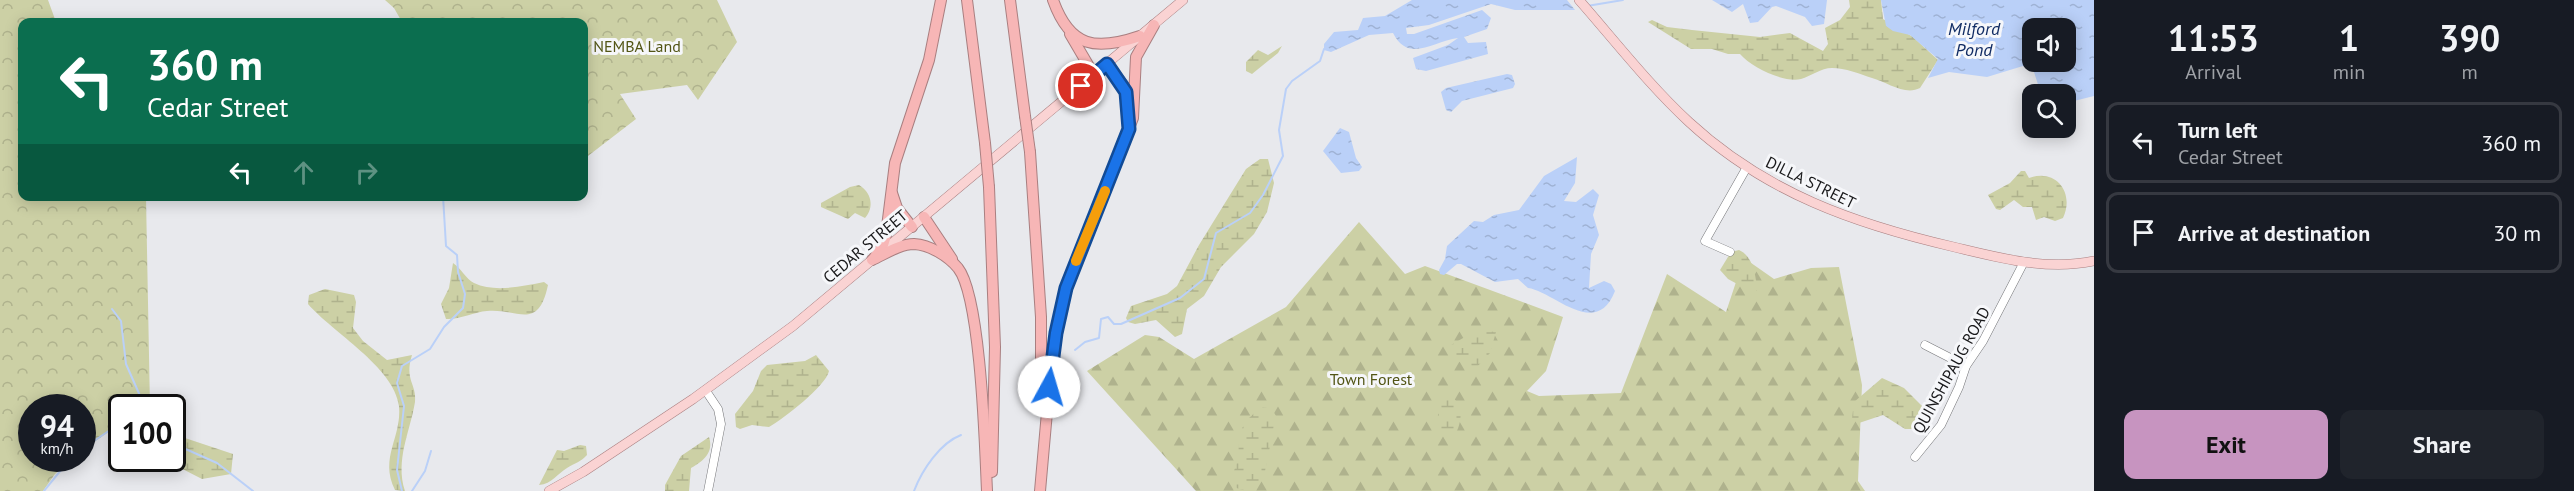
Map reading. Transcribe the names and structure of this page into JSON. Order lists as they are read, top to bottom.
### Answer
{
  "streets": {
    "main road": ["DILLA STREET", "CEDAR STREET"],
    "street": ["QUINSHIPAUG ROAD"]
  },
  "crossings": [
    ["DILLA STREET", "QUINSHIPAUG ROAD"]
  ],
  "water": ["Milford Pond"],
  "parks": ["NEMBA Land", "Town Forest"],
  "page": {
    "eta": [
      "11:53",
      "Arrival",
      "1",
      "min",
      "390",
      "m"
    ],
    "turn": ["360 m", "Cedar Street"],
    "list": [
      {
        "name": "Turn left",
        "note": "Cedar Street",
        "value": "360 m"
      },
      {
        "name": "Arrive at destination",
        "value": "30 m"
      }
    ],
    "speed": "94 km/h",
    "limit": "100",
    "buttons": ["Exit", "Share"]
  }
}
